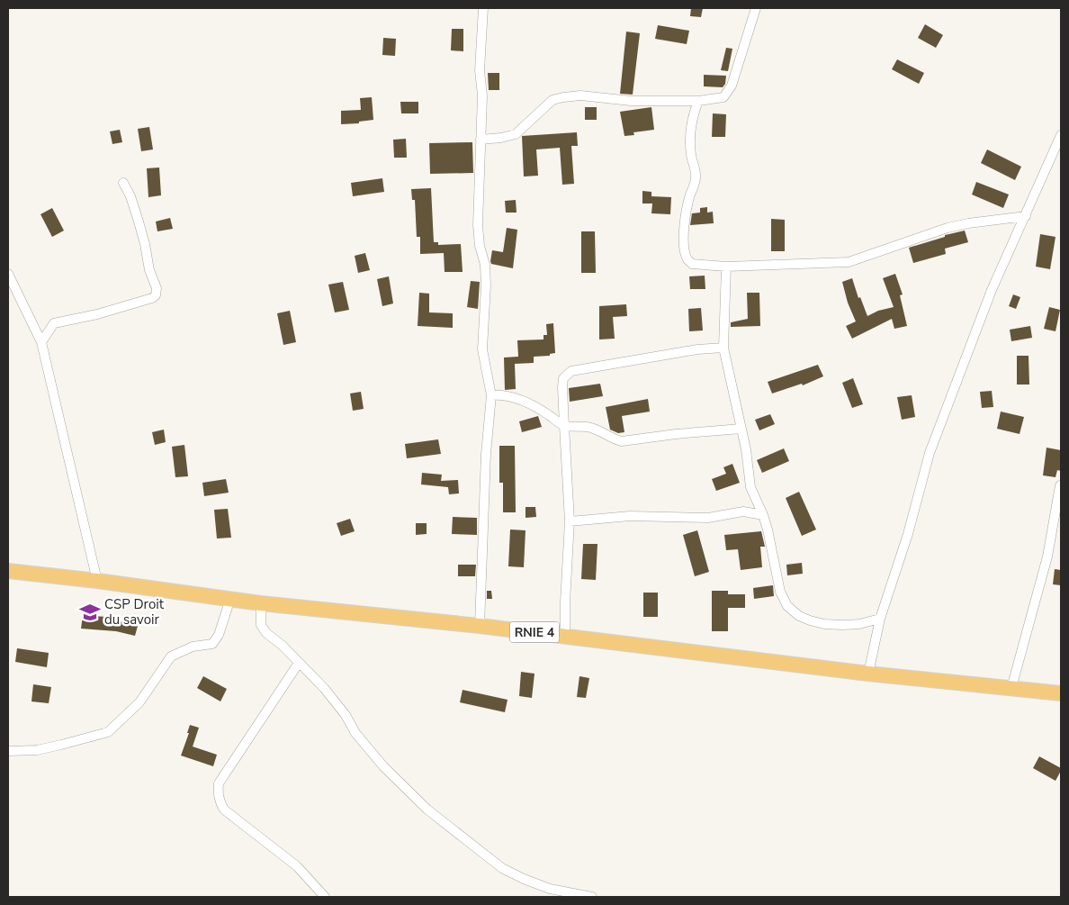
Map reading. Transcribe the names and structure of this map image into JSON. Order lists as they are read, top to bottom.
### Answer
{
  "streets": {
    "main road": ["RNIE 4"]
  },
  "places": {
    "school or university": ["CSP Droit du savoir"]
  }
}
